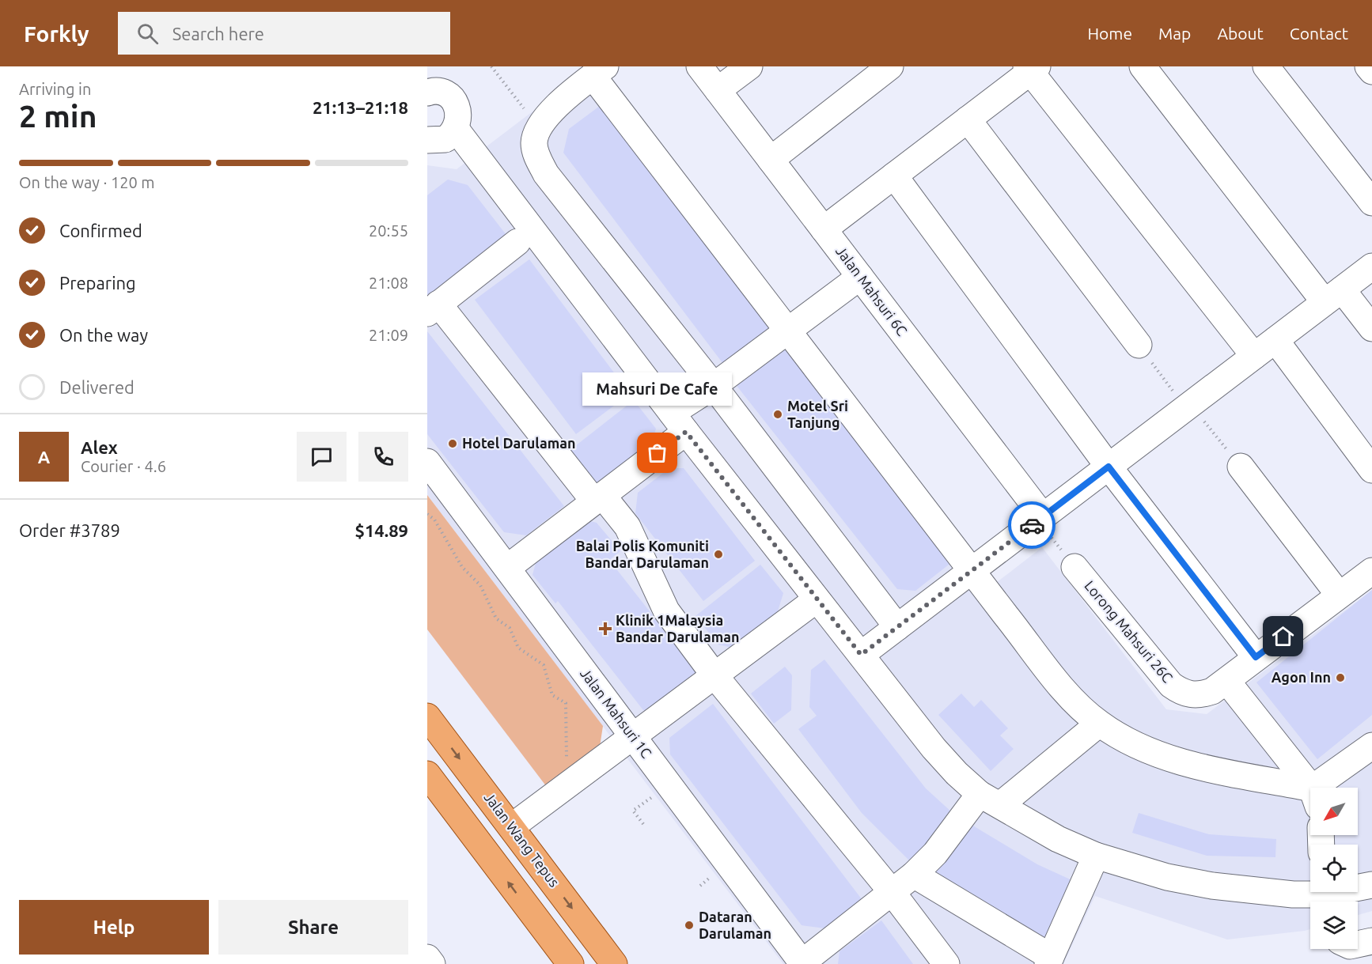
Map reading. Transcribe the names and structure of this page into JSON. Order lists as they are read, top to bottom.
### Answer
{
  "streets": {
    "main road": ["Jalan Wang Tepus"],
    "street": ["Jalan Mahsuri 6C", "Lorong Mahsuri 26C", "Jalan Mahsuri 1C"]
  },
  "places": {
    "other": [
      "Motel Sri Tanjung",
      "Hotel Darulaman",
      "Mahsuri De Cafe",
      "Balai Polis Komuniti Bandar Darulaman",
      "Agon Inn",
      "Dataran Darulaman"
    ],
    "health": ["Klinik 1Malaysia Bandar Darulaman"]
  },
  "north": "bottom left",
  "page": {
    "header": "Forkly",
    "search": "Search here",
    "nav": [
      "Home",
      "Map",
      "About",
      "Contact"
    ],
    "heading": ["2 min", "Arriving in", "21:13–21:18"],
    "panel": [
      "Alex",
      "Courier · 4.6",
      "Order #3789",
      "$14.89"
    ],
    "bar": "On the way · 120 m",
    "list": [
      ["Confirmed", "20:55"],
      ["Preparing", "21:08"],
      ["On the way", "21:09"],
      "Delivered"
    ],
    "bubble": "Mahsuri De Cafe",
    "round": "A",
    "buttons": ["Help", "Share"]
  }
}
